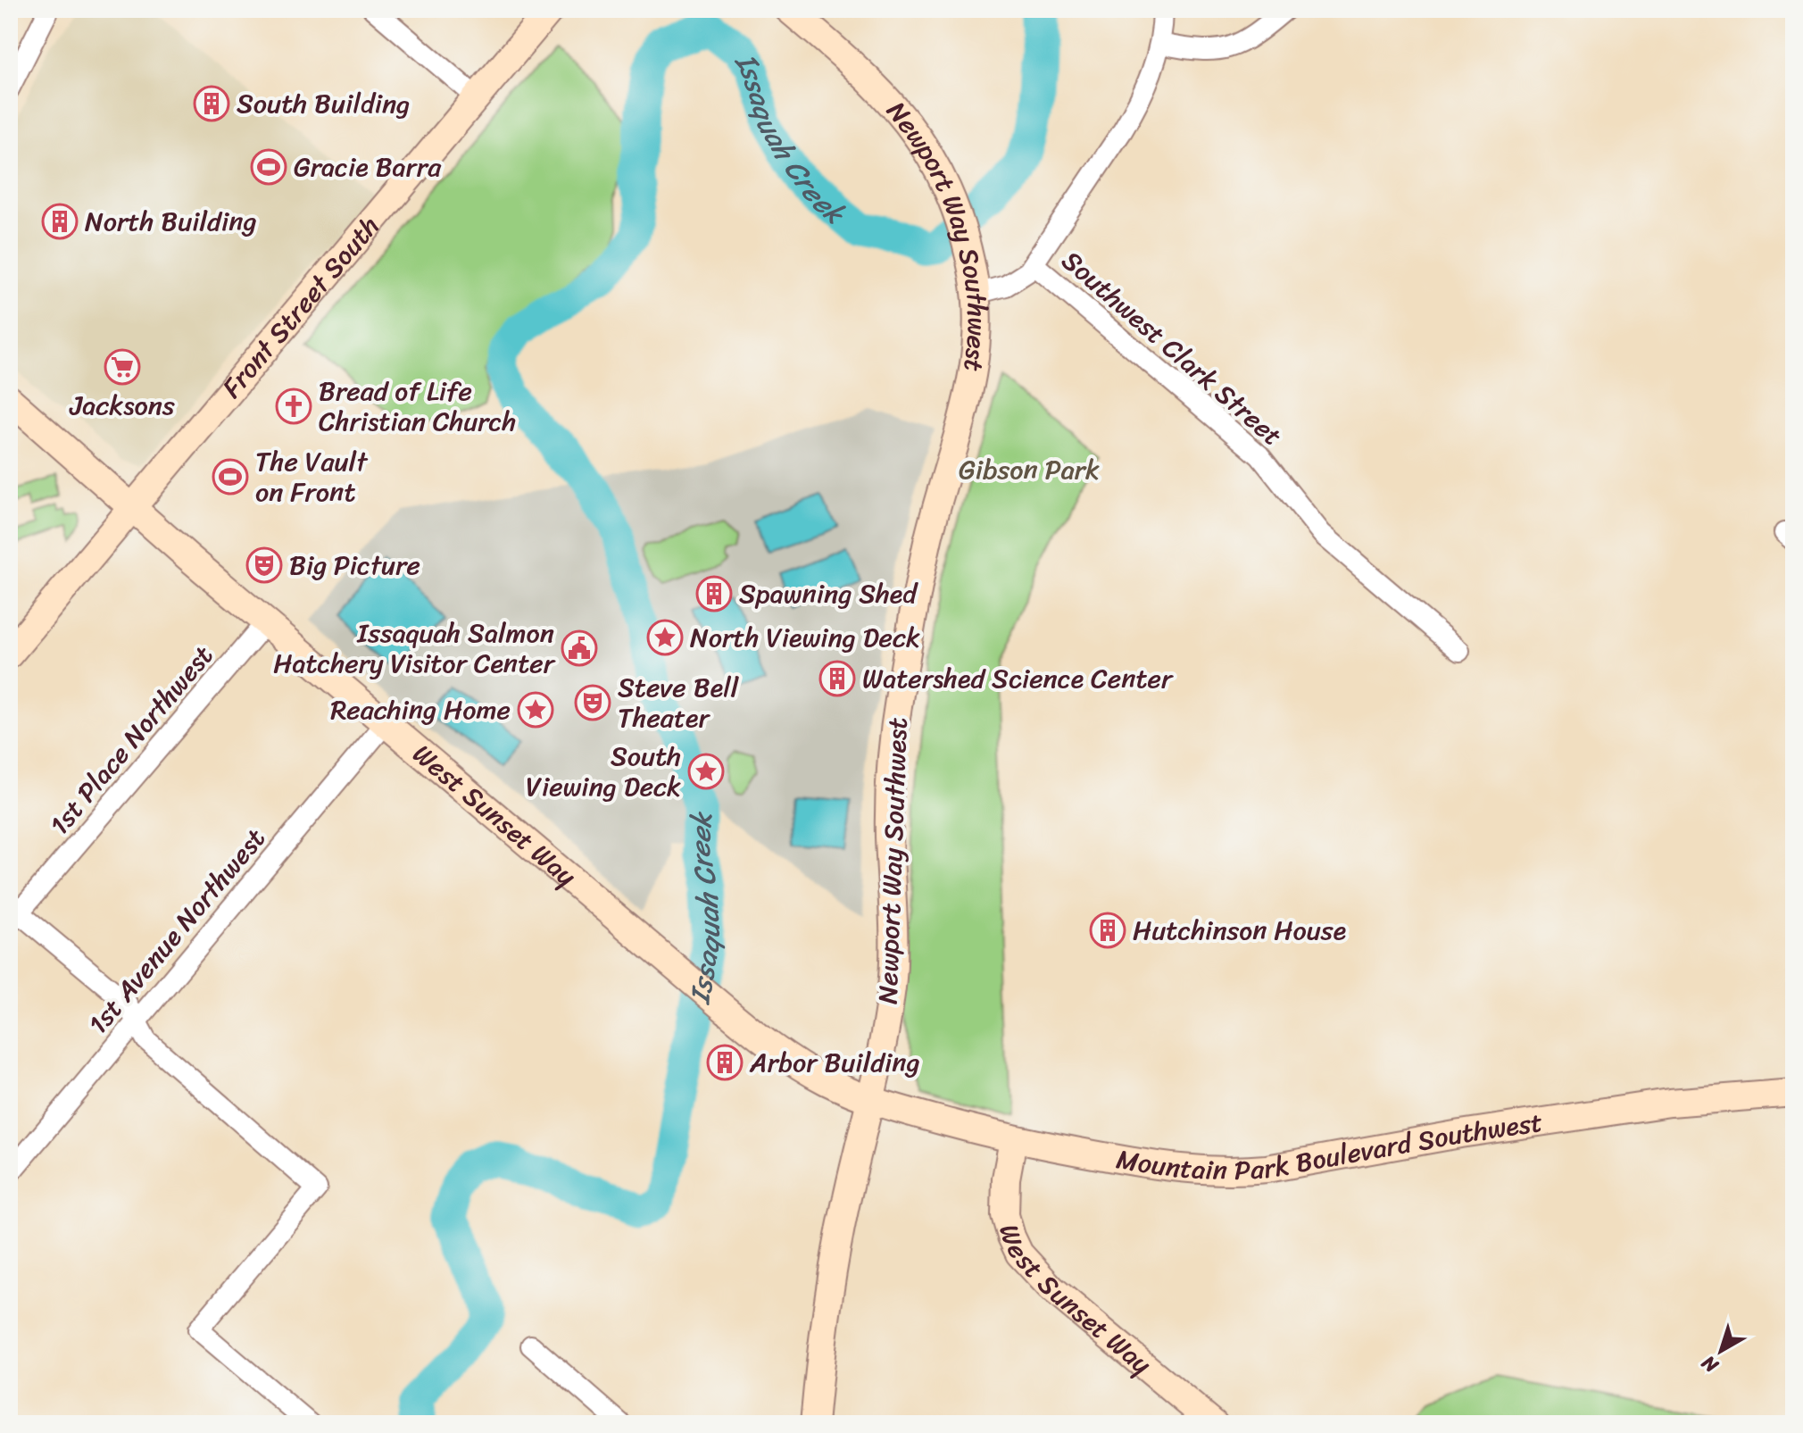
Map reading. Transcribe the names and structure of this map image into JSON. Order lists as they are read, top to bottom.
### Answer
{
  "streets": {
    "street": [
      "Newport Way Southwest",
      "Front Street South",
      "Southwest Clark Street",
      "1st Place Northwest",
      "West Sunset Way",
      "1st Avenue Northwest",
      "Mountain Park Boulevard Southwest"
    ]
  },
  "crossings": [
    ["Newport Way Southwest", "West Sunset Way"],
    ["Newport Way Southwest", "Mountain Park Boulevard Southwest"],
    ["Front Street South", "West Sunset Way"],
    ["1st Place Northwest", "West Sunset Way"],
    ["West Sunset Way", "1st Avenue Northwest"],
    ["West Sunset Way", "Mountain Park Boulevard Southwest"]
  ],
  "water": ["Issaquah Creek"],
  "parks": ["Gibson Park"],
  "places": {
    "building": [
      "South Building",
      "North Building",
      "Spawning Shed",
      "Watershed Science Center",
      "Hutchinson House",
      "Arbor Building"
    ],
    "sports": ["Gracie Barra", "The Vault on Front"],
    "supermarket": ["Jacksons"],
    "church": ["Bread of Life Christian Church"],
    "theatre": ["Big Picture", "Steve Bell Theater"],
    "place": ["North Viewing Deck", "Reaching Home", "South Viewing Deck"],
    "public building": ["Issaquah Salmon Hatchery Visitor Center"]
  },
  "north": "bottom left"
}
